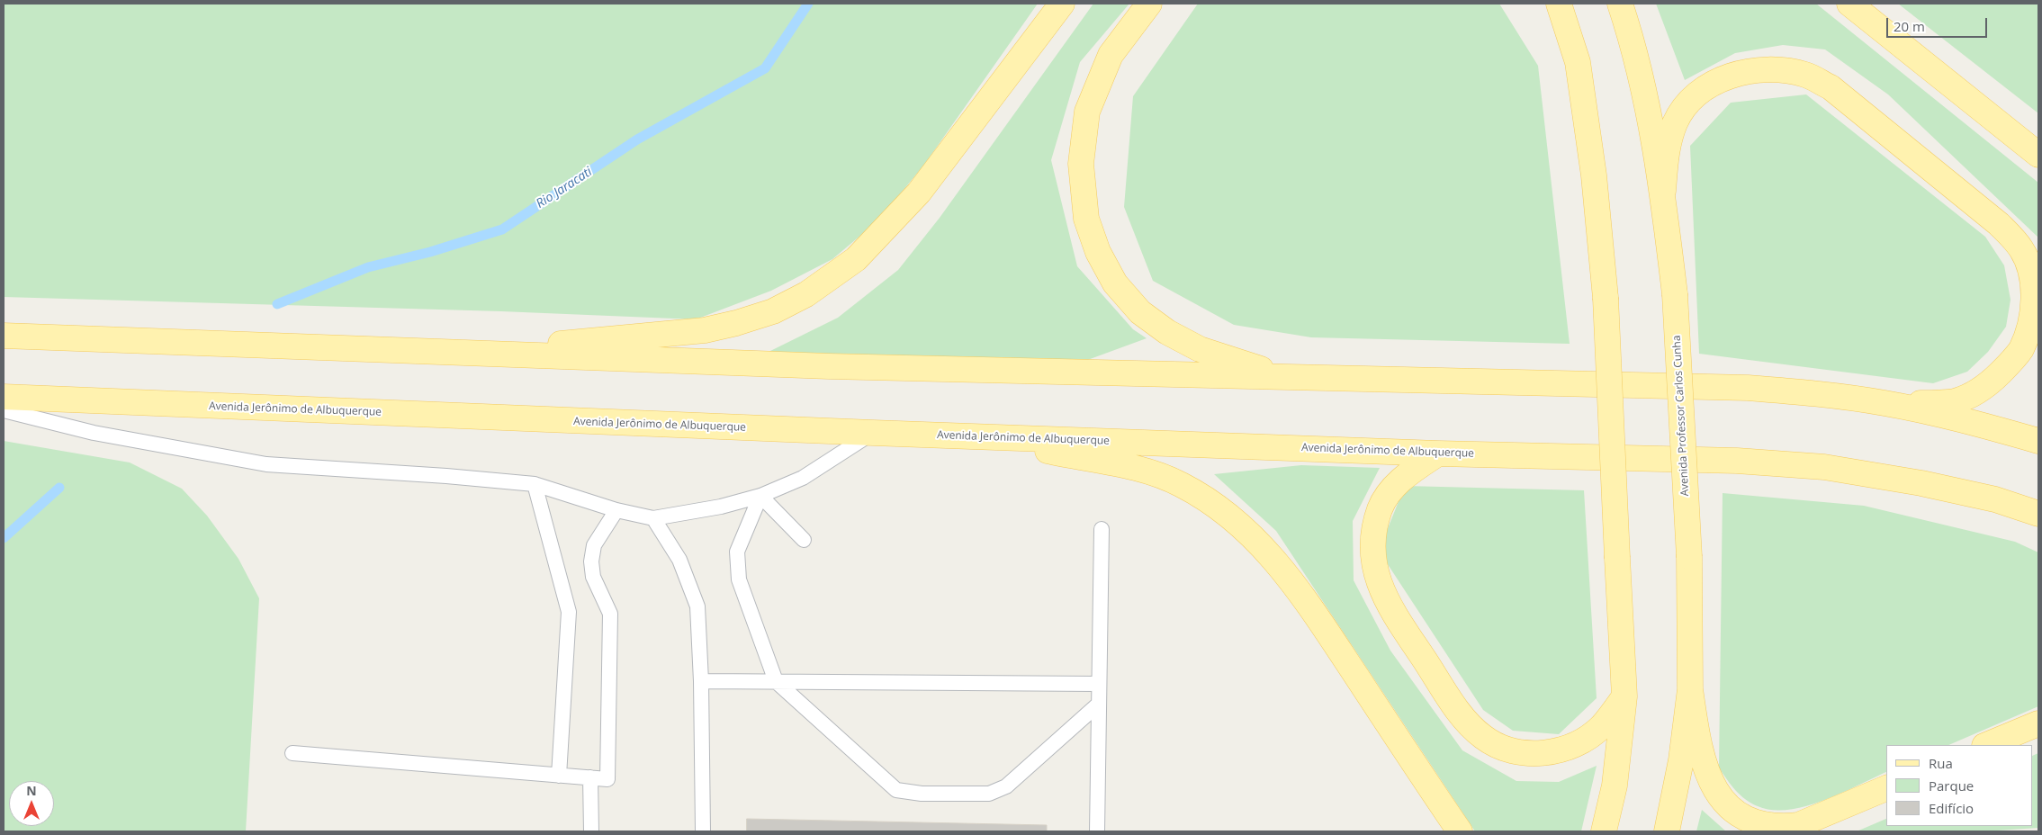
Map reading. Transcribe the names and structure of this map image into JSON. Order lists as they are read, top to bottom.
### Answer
{
  "streets": {
    "main road": ["Avenida Jerônimo de Albuquerque", "Avenida Professor Carlos Cunha"]
  },
  "water": ["Rio Jaracati"],
  "legend": ["Rua", "Parque", "Edifício"],
  "scale_bar": "20 m",
  "north": "top"
}
